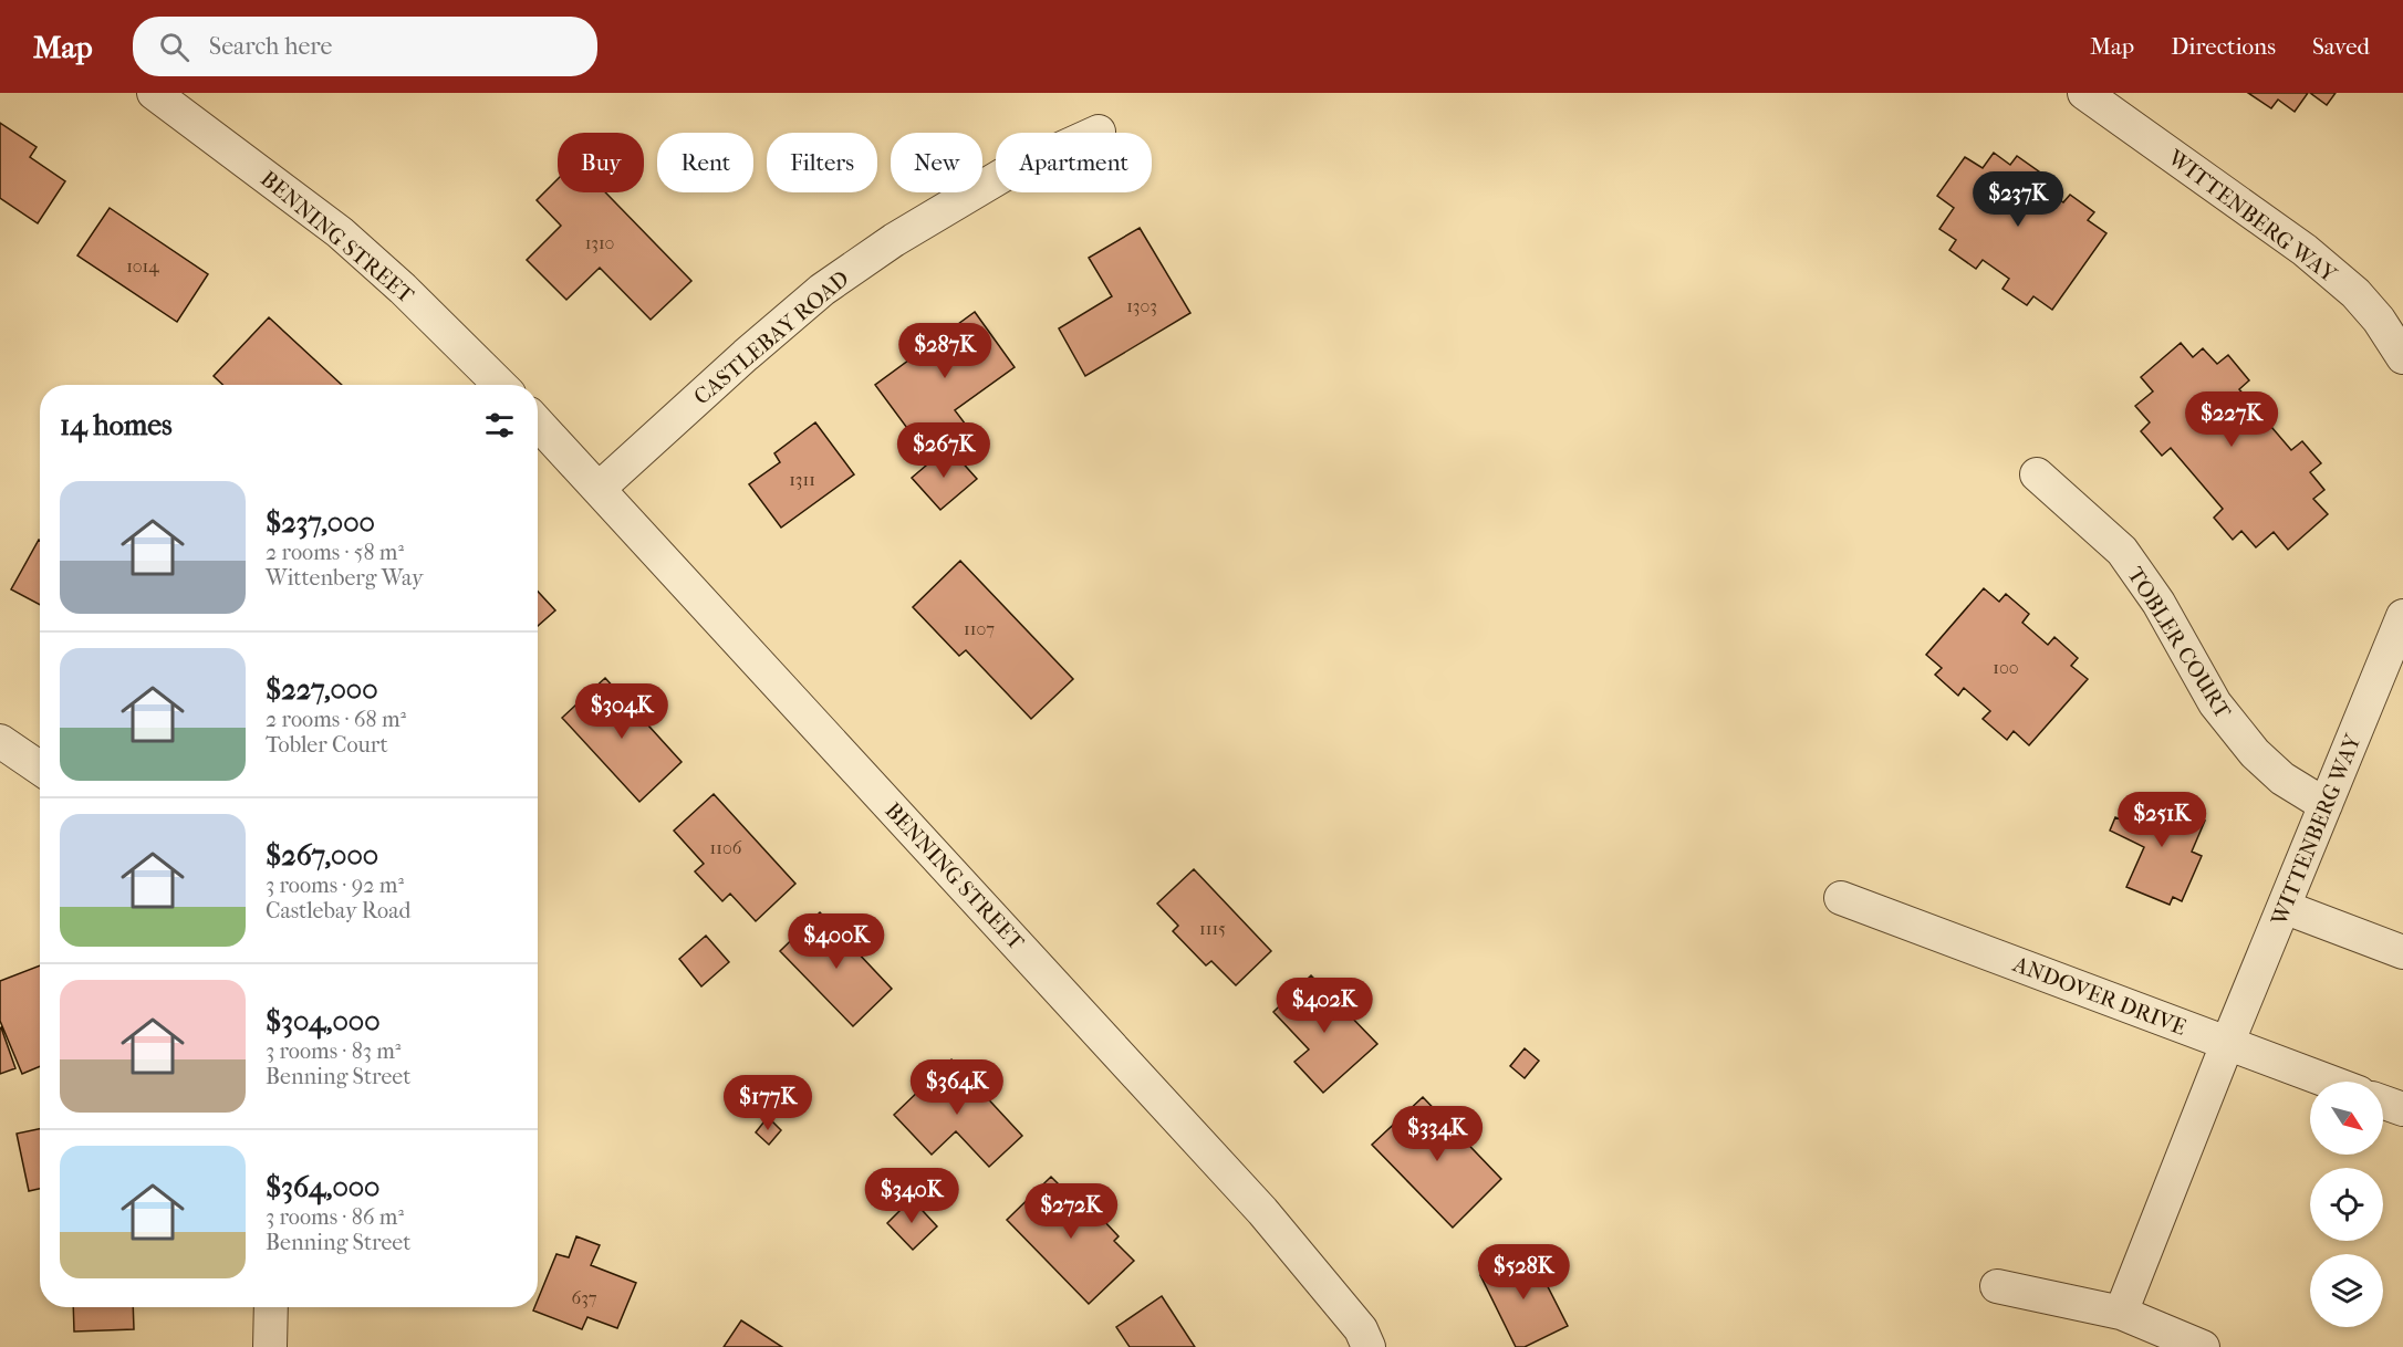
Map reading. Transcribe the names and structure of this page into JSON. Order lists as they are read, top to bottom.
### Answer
{
  "streets": {
    "street": [
      "WITTENBERG WAY",
      "BENNING STREET",
      "CASTLEBAY ROAD",
      "TOBLER COURT",
      "ANDOVER DRIVE"
    ]
  },
  "crossings": [
    ["WITTENBERG WAY", "TOBLER COURT"],
    ["WITTENBERG WAY", "ANDOVER DRIVE"],
    ["BENNING STREET", "CASTLEBAY ROAD"]
  ],
  "house_numbers": [
    "1310",
    "1014",
    "1303",
    "1311",
    "1107",
    "100",
    "1106",
    "1115",
    "637"
  ],
  "north": "bottom right",
  "page": {
    "header": "Map",
    "search": "Search here",
    "nav": ["Map", "Directions", "Saved"],
    "chip": [
      "Buy",
      "Rent",
      "Filters",
      "New",
      "Apartment"
    ],
    "price": [
      "$237K",
      "$287K",
      "$227K",
      "$267K",
      "$304K",
      "$251K",
      "$400K",
      "$402K",
      "$364K",
      "$177K",
      "$334K",
      "$340K",
      "$272K",
      "$528K"
    ],
    "heading": "14 homes",
    "list": [
      {
        "name": "$237,000",
        "note": "2 rooms · 58 m² · Wittenberg Way"
      },
      {
        "name": "$227,000",
        "note": "2 rooms · 68 m² · Tobler Court"
      },
      {
        "name": "$267,000",
        "note": "3 rooms · 92 m² · Castlebay Road"
      },
      {
        "name": "$304,000",
        "note": "3 rooms · 83 m² · Benning Street"
      },
      {
        "name": "$364,000",
        "note": "3 rooms · 86 m² · Benning Street"
      }
    ]
  }
}
